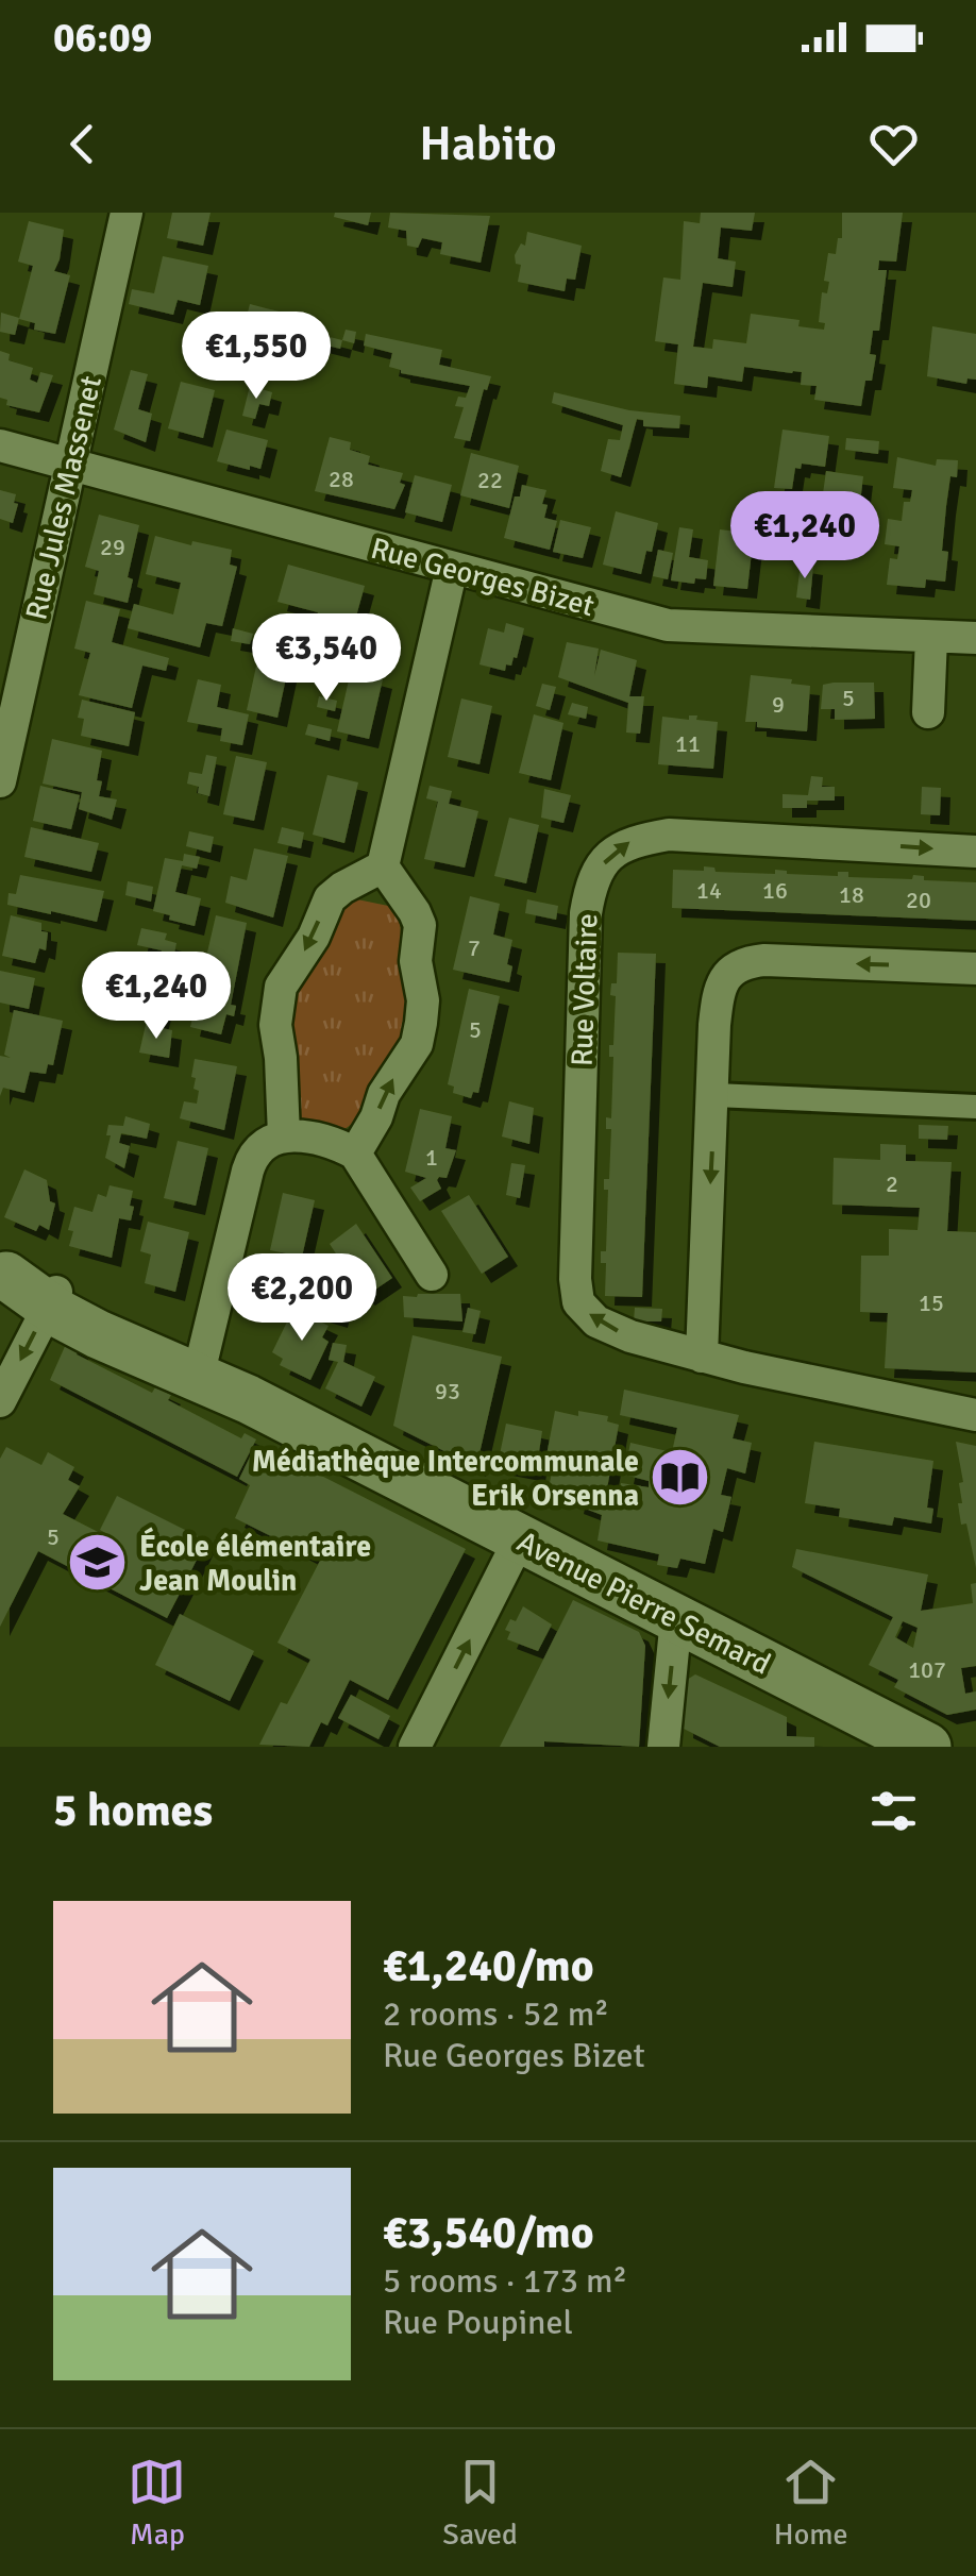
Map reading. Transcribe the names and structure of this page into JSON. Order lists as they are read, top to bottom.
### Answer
{
  "streets": {
    "main road": ["Avenue Pierre Semard"],
    "street": ["Rue Jules Massenet", "Rue Georges Bizet", "Rue Voltaire"]
  },
  "crossings": [
    ["Rue Jules Massenet", "Rue Georges Bizet"]
  ],
  "places": {
    "library": ["Médiathèque Intercommunale Erik Orsenna"],
    "school or university": ["École élémentaire Jean Moulin"]
  },
  "house_numbers": [
    "28",
    "22",
    "29",
    "5",
    "9",
    "11",
    "14",
    "16",
    "18",
    "20",
    "7",
    "5",
    "1",
    "2",
    "15",
    "93",
    "5",
    "107"
  ],
  "page": {
    "status": "06:09",
    "header": "Habito",
    "price": [
      "€1,550",
      "€1,240",
      "€3,540",
      "€1,240",
      "€2,200"
    ],
    "heading": "5 homes",
    "list": [
      {
        "name": "€1,240/mo",
        "note": "2 rooms · 52 m² · Rue Georges Bizet"
      },
      {
        "name": "€3,540/mo",
        "note": "5 rooms · 173 m² · Rue Poupinel"
      }
    ],
    "tabs": ["Map", "Saved", "Home"]
  }
}
